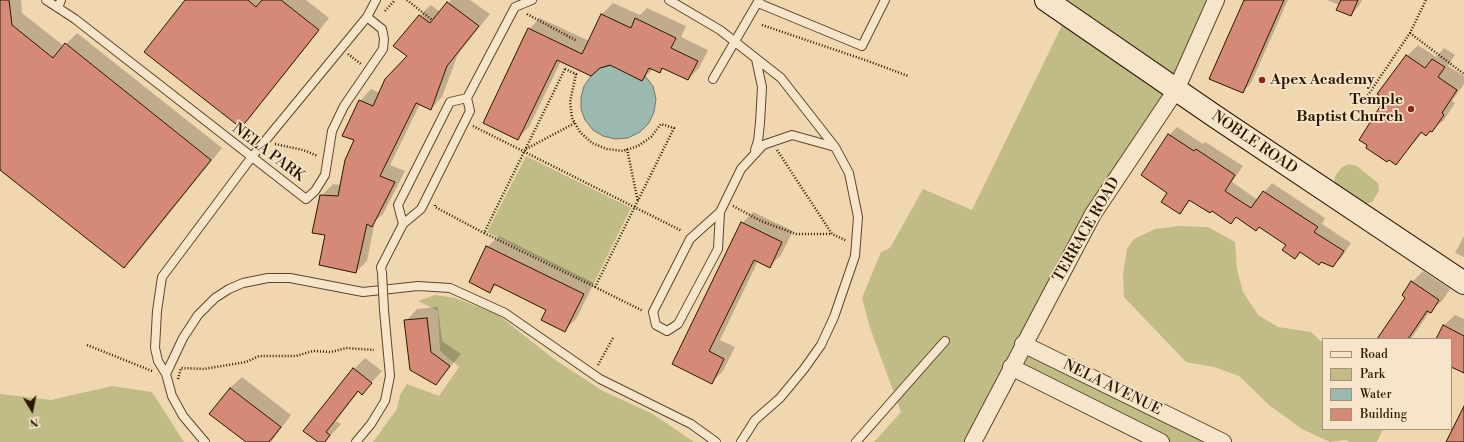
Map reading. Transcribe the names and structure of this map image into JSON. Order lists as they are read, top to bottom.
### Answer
{
  "streets": {
    "main road": ["NOBLE ROAD"],
    "street": ["TERRACE ROAD", "NELA AVENUE"],
    "lane": ["NELA PARK"]
  },
  "crossings": [
    ["NOBLE ROAD", "TERRACE ROAD"],
    ["TERRACE ROAD", "NELA AVENUE"]
  ],
  "places": ["Apex Academy", "Temple Baptist Church"],
  "legend": [
    "Road",
    "Park",
    "Water",
    "Building"
  ],
  "north": "bottom"
}
